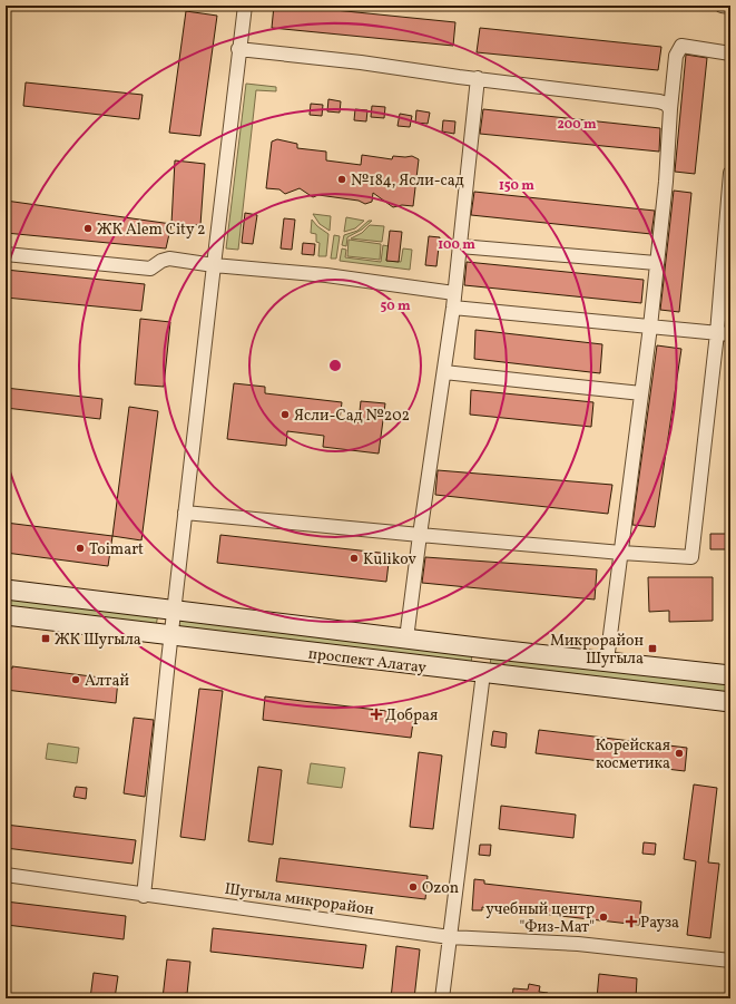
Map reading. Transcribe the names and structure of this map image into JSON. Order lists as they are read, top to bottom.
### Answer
{
  "streets": {
    "main road": ["проспект Алатау"],
    "street": ["Шугыла микрорайон"]
  },
  "places": {
    "other": [
      "№184, Ясли-сад",
      "ЖК Alem City 2",
      "Ясли-Сад №202",
      "Toimart",
      "Kulikov",
      "Алтай",
      "Корейская косметика",
      "Ozon",
      "учебный центр \"Физ-Мат\""
    ],
    "transit": ["ЖК Шугыла", "Микрорайон Шугыла"],
    "health": ["Добрая", "Рауза"]
  },
  "rings": [
    "200 m",
    "150 m",
    "100 m",
    "50 m"
  ]
}
